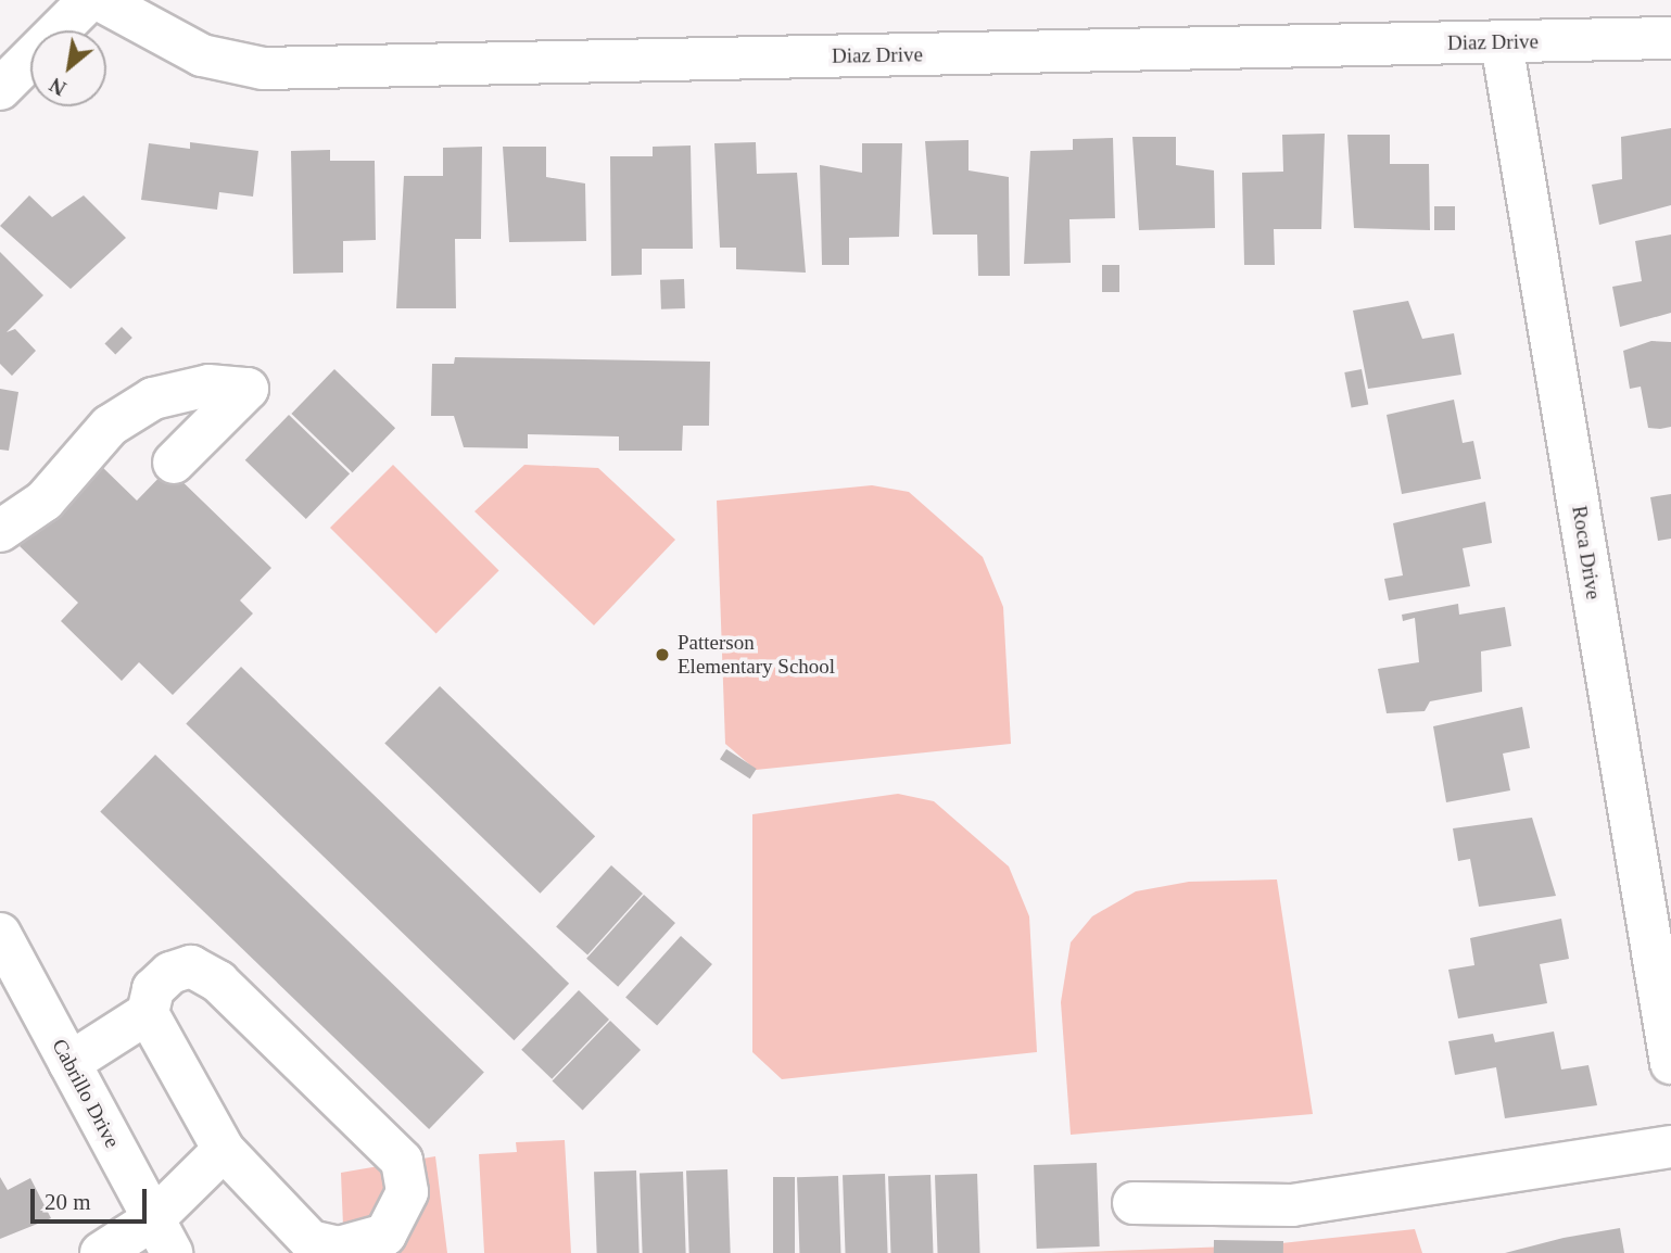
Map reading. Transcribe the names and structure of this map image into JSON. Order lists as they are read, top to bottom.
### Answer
{
  "streets": {
    "street": ["Diaz Drive", "Roca Drive", "Cabrillo Drive"]
  },
  "crossings": [
    ["Diaz Drive", "Roca Drive"]
  ],
  "places": ["Patterson Elementary School"],
  "scale_bar": "20 m",
  "north": "bottom left"
}
